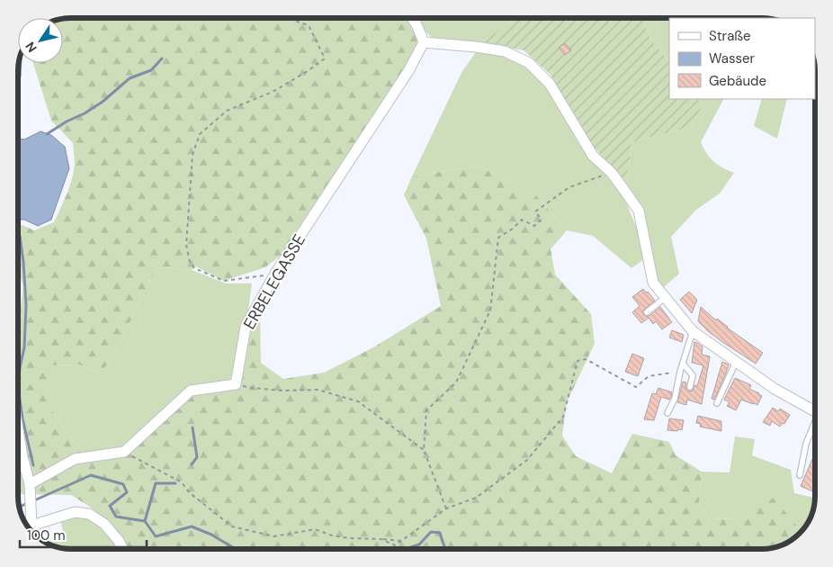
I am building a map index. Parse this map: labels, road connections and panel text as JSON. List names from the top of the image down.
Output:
{
  "streets": {
    "street": ["ERBELEGASSE"]
  },
  "legend": ["Straße", "Wasser", "Gebäude"],
  "scale_bar": "100 m",
  "north": "bottom left"
}
